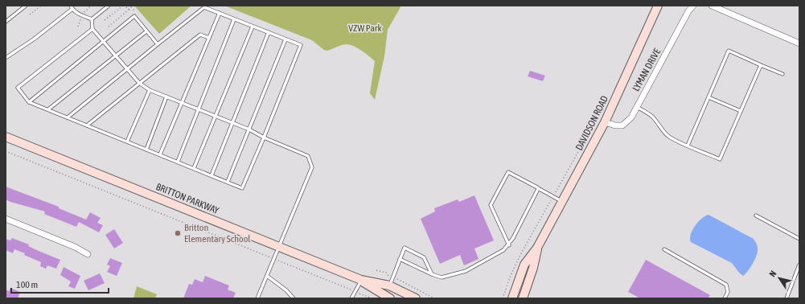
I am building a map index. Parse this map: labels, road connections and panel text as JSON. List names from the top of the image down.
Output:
{
  "streets": {
    "main road": ["DAVIDSON ROAD", "BRITTON PARKWAY"],
    "street": ["LYMAN DRIVE"]
  },
  "crossings": [
    ["LYMAN DRIVE", "DAVIDSON ROAD"]
  ],
  "parks": ["VZW Park"],
  "places": ["Britton Elementary School"],
  "scale_bar": "100 m",
  "north": "top left"
}
